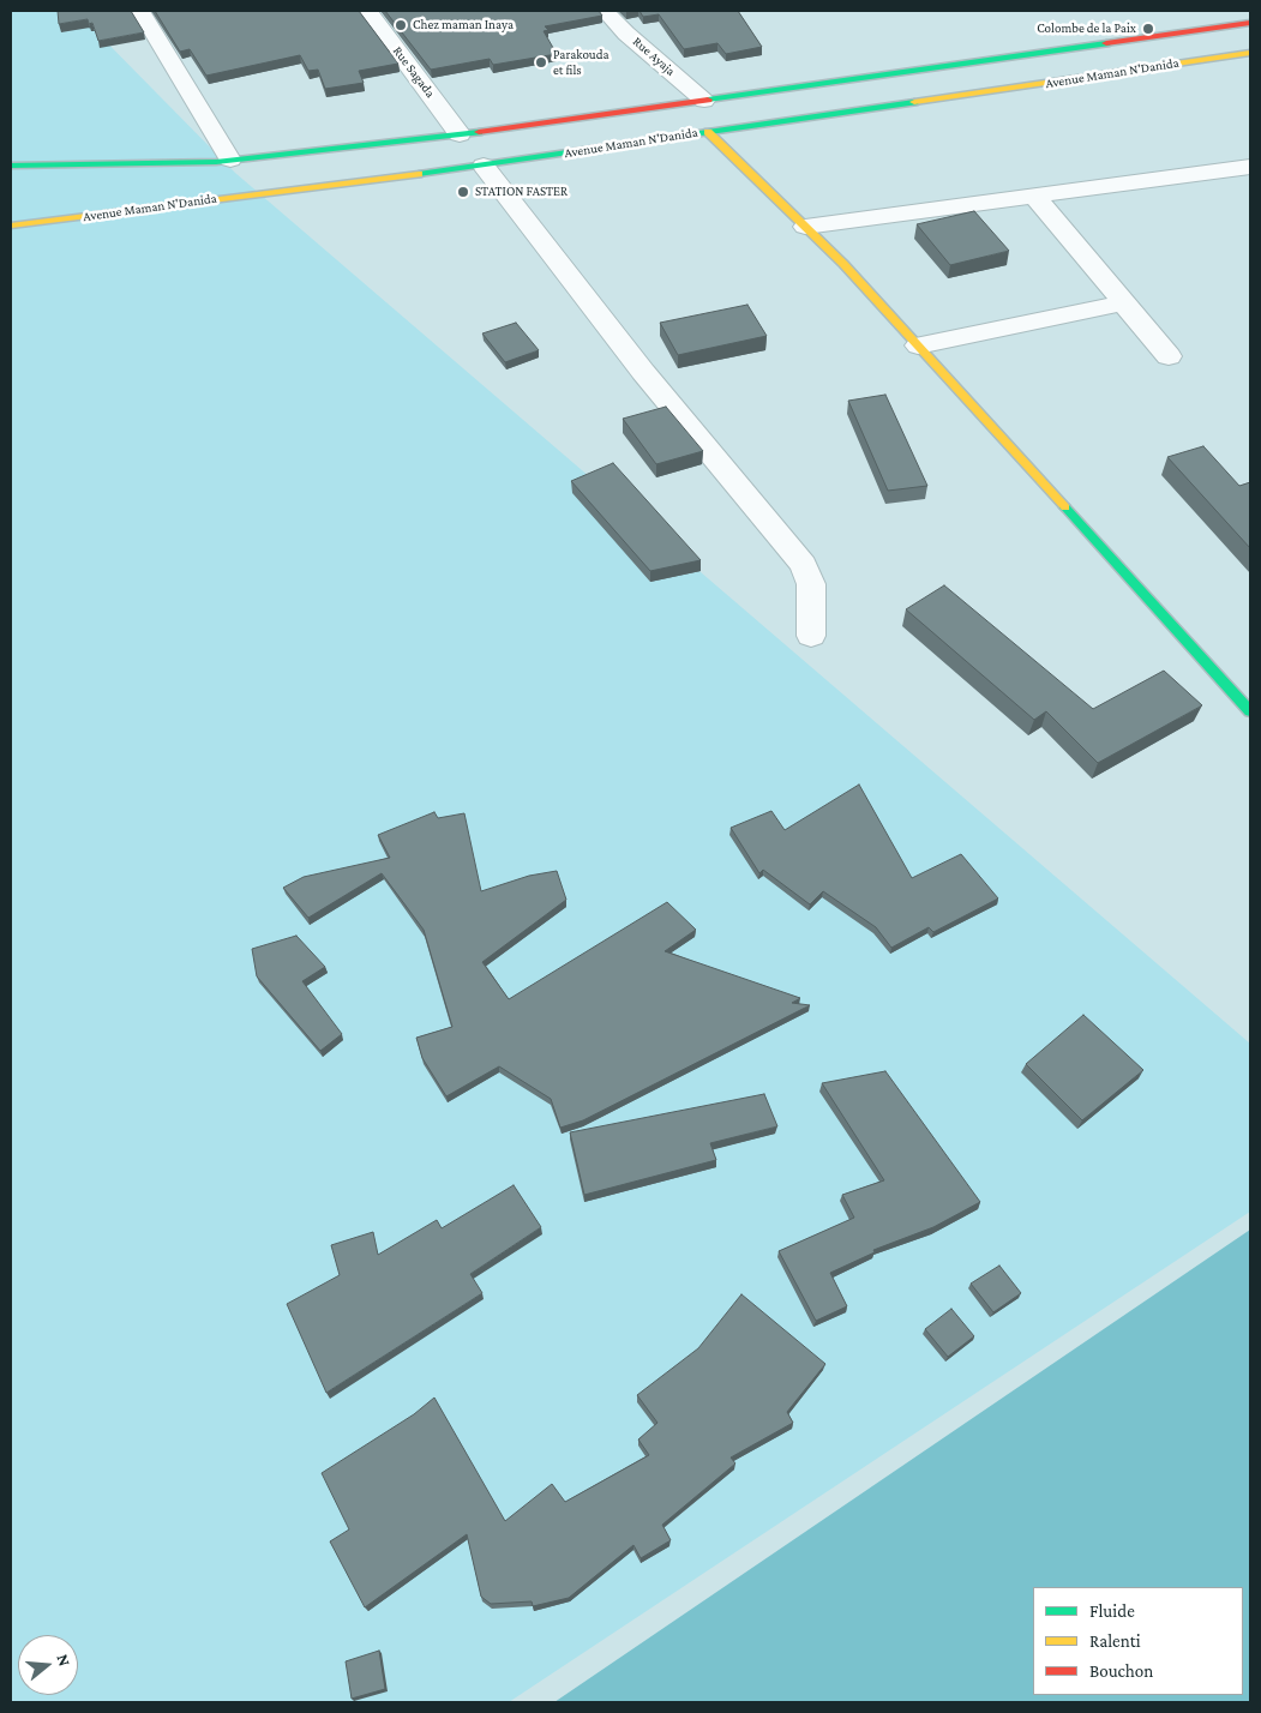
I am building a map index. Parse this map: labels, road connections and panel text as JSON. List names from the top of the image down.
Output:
{
  "streets": {
    "main road": ["Avenue Maman N'Danida"],
    "street": ["Rue Ayaja", "Rue Sagada"]
  },
  "places": [
    "Chez maman Inaya",
    "Colombe de la Paix",
    "Parakouda et fils",
    "STATION FASTER"
  ],
  "legend": ["Fluide", "Ralenti", "Bouchon"],
  "north": "right"
}
